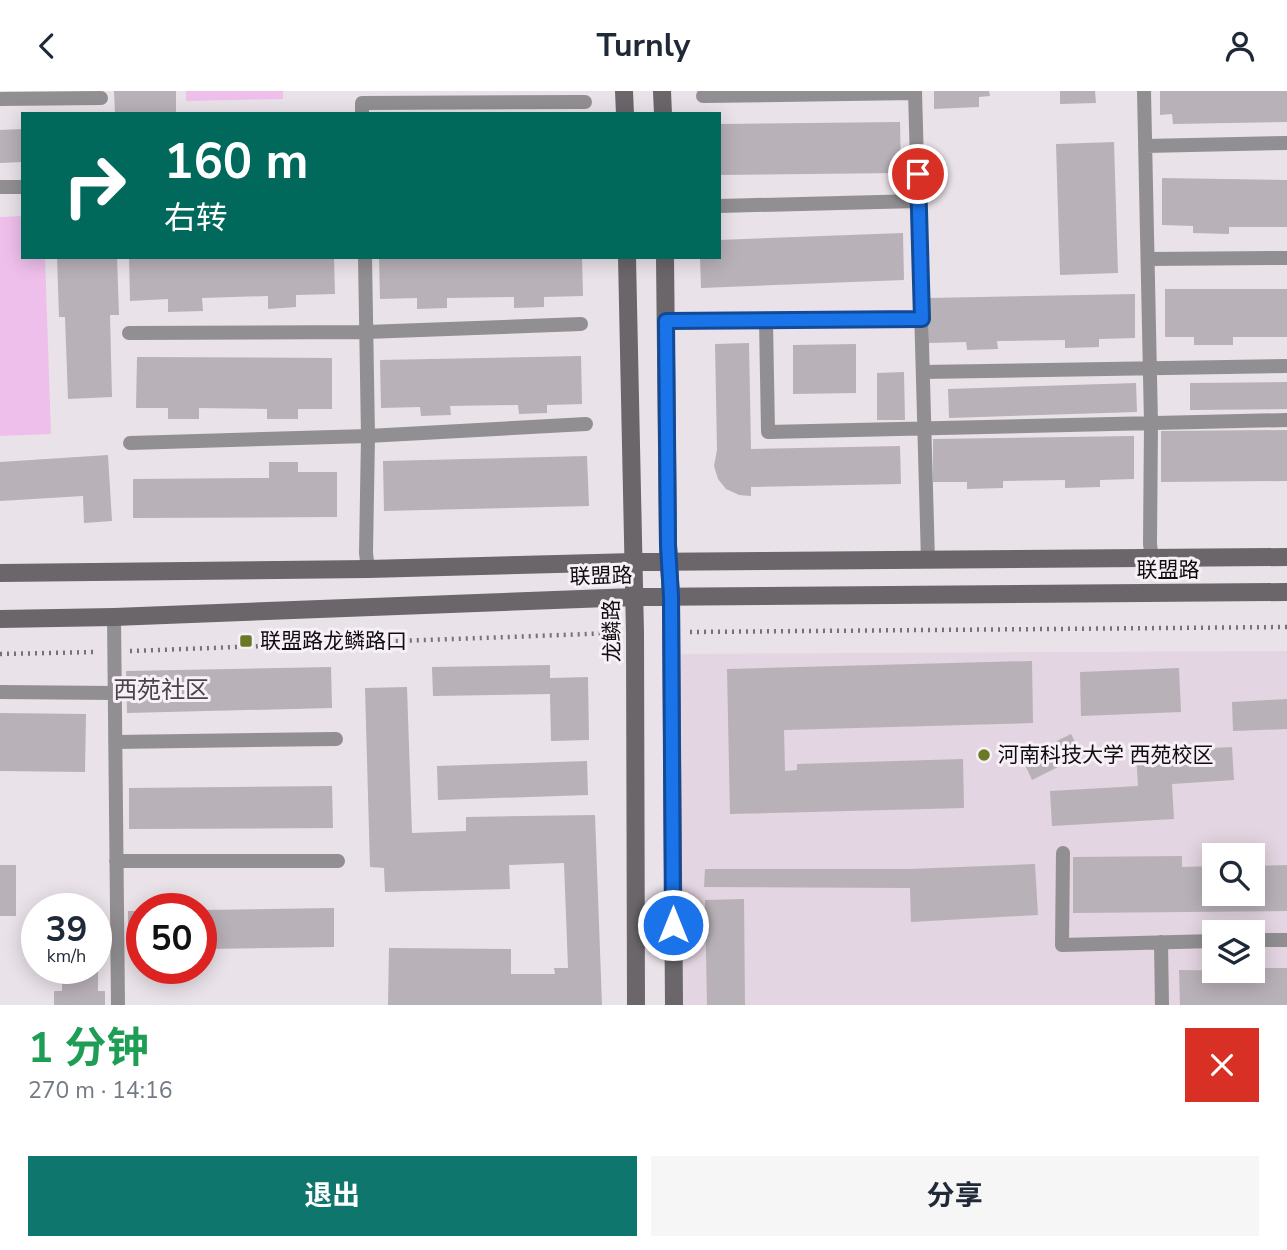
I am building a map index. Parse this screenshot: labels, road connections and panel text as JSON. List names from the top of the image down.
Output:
{
  "streets": {
    "main road": ["联盟路", "龙鳞路"]
  },
  "crossings": [
    ["联盟路", "龙鳞路"]
  ],
  "districts": ["西苑社区"],
  "places": {
    "transit": ["联盟路龙鳞路口"],
    "other": ["河南科技大学 西苑校区"]
  },
  "page": {
    "header": "Turnly",
    "turn": ["160 m", "右转"],
    "speed": "39 km/h",
    "limit": "50",
    "heading": ["1 分钟", "270 m · 14:16"],
    "buttons": ["退出", "分享"]
  }
}
